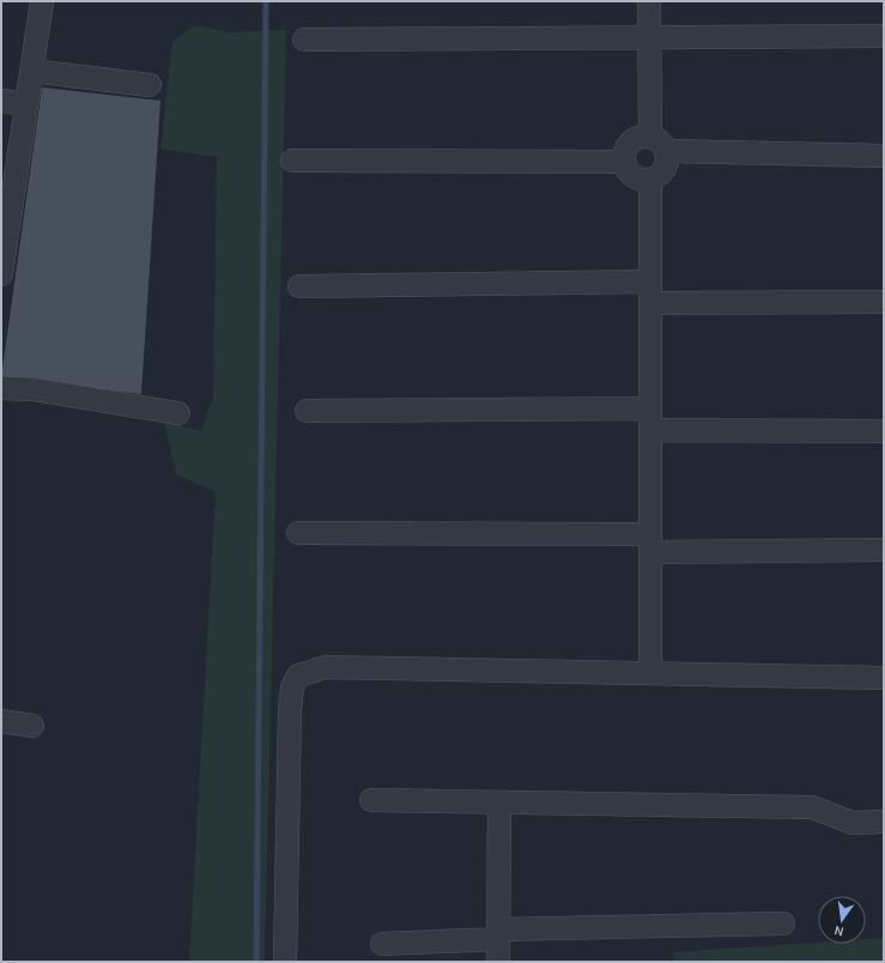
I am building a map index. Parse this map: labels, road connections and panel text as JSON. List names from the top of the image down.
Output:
{
  "north": "bottom"
}
